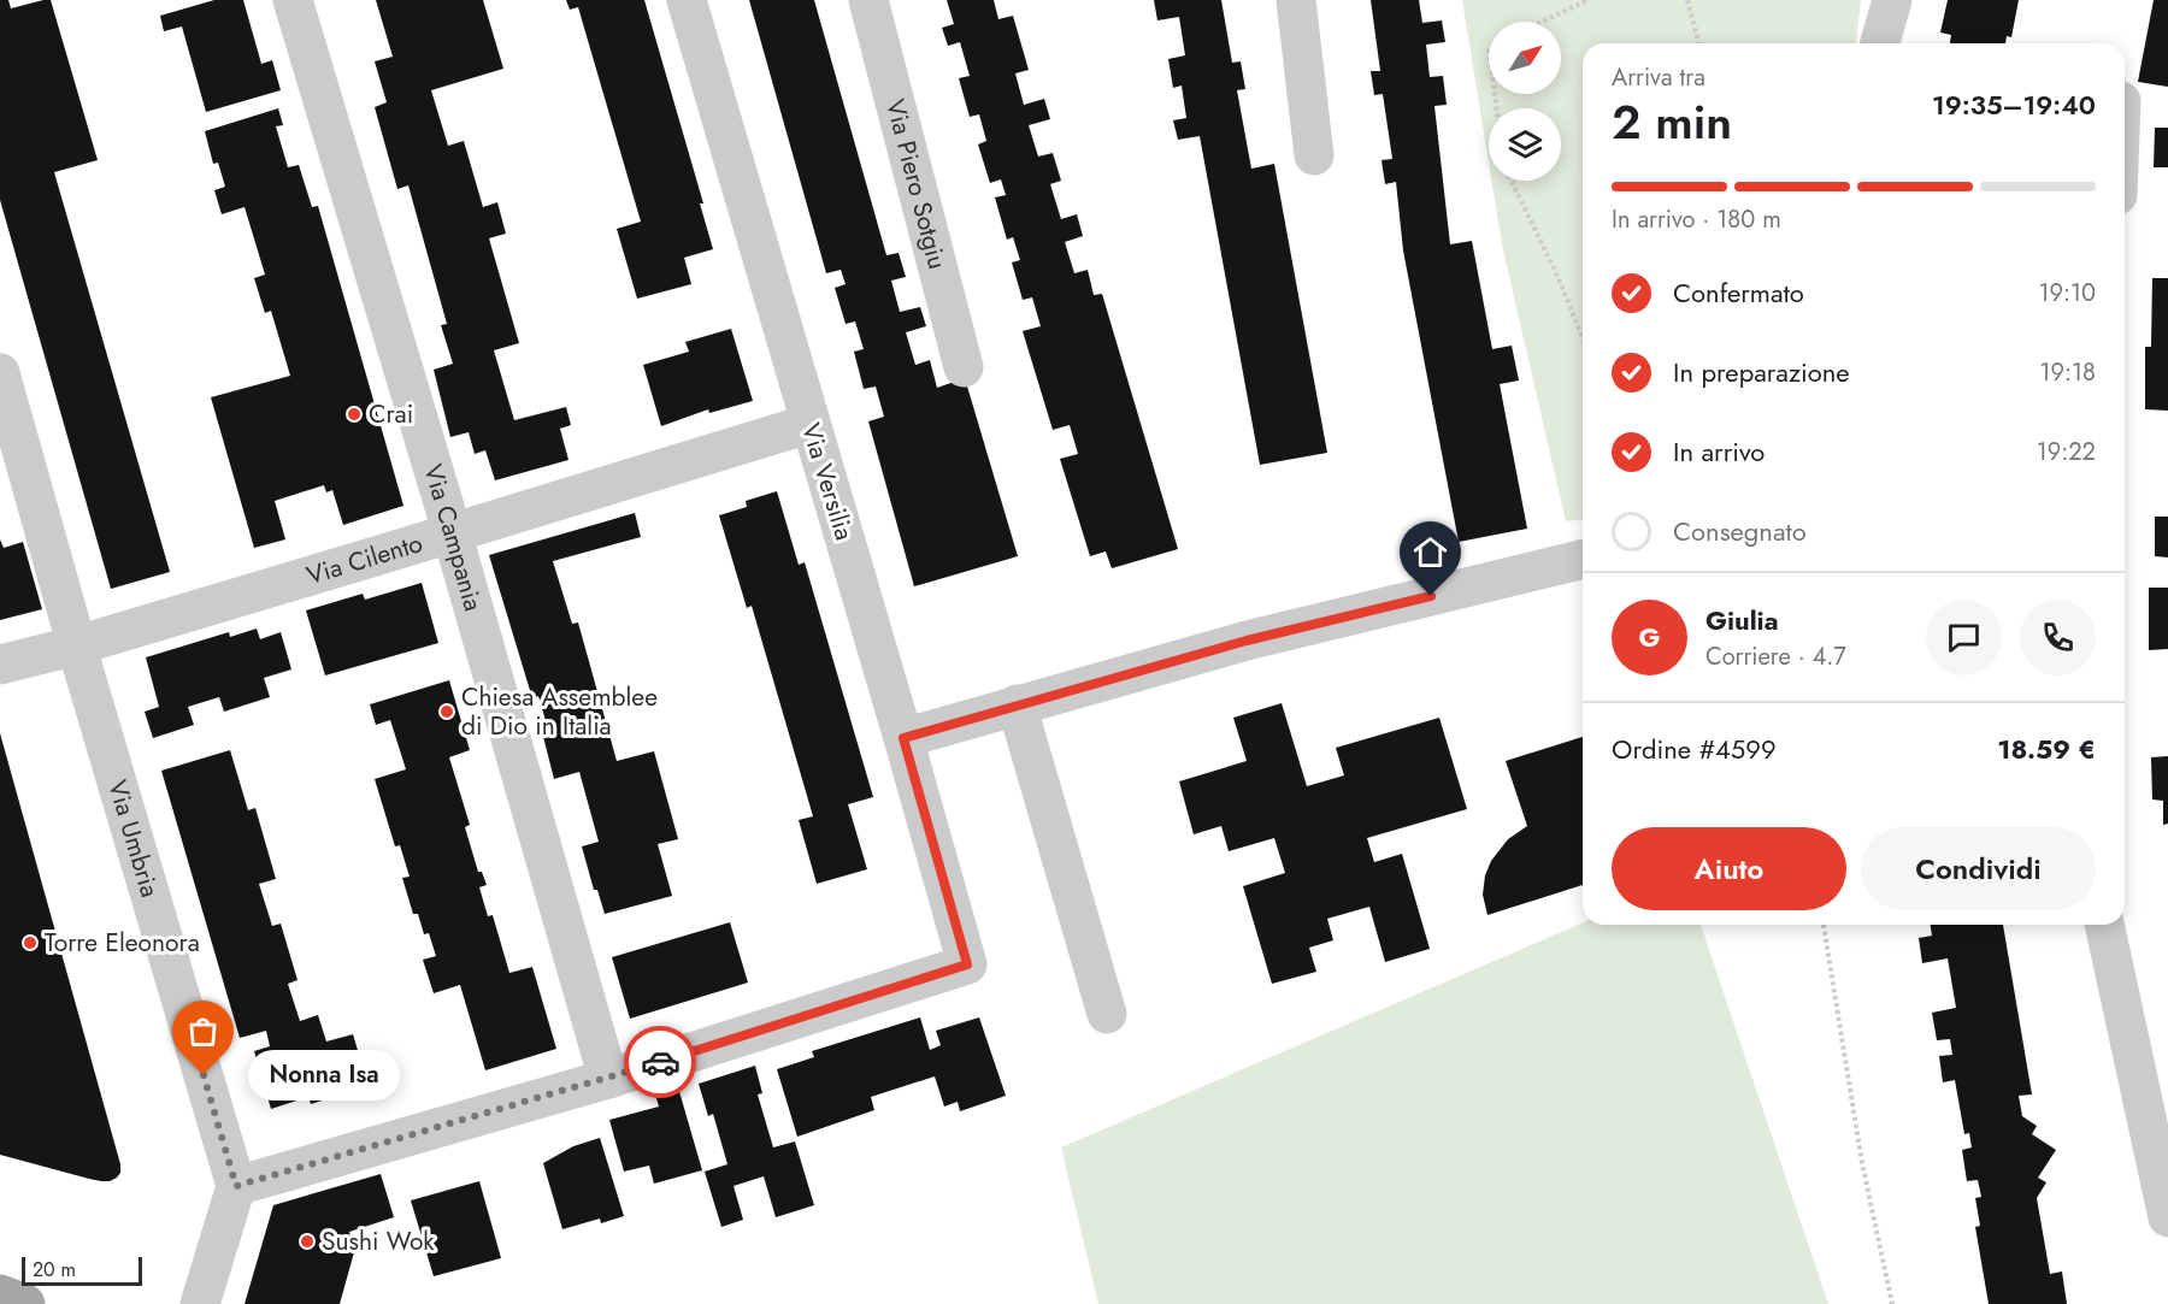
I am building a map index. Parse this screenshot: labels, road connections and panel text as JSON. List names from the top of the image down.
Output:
{
  "streets": {
    "street": [
      "Via Piero Sotgiu",
      "Via Versilia",
      "Via Campania",
      "Via Cilento",
      "Via Umbria"
    ]
  },
  "crossings": [
    ["Via Versilia", "Via Campania"],
    ["Via Versilia", "Via Cilento"],
    ["Via Campania", "Via Cilento"],
    ["Via Cilento", "Via Umbria"]
  ],
  "places": [
    "Crai",
    "Chiesa Assemblee di Dio in Italia",
    "Torre Eleonora",
    "Nonna Isa",
    "Sushi Wok"
  ],
  "scale_bar": "20 m",
  "north": "top right",
  "page": {
    "heading": ["2 min", "Arriva tra", "19:35–19:40"],
    "panel": [
      "Giulia",
      "Corriere · 4.7",
      "Ordine #4599",
      "18.59 €"
    ],
    "bar": "In arrivo · 180 m",
    "list": [
      ["Confermato", "19:10"],
      ["In preparazione", "19:18"],
      ["In arrivo", "19:22"],
      "Consegnato"
    ],
    "round": "G",
    "buttons": ["Aiuto", "Condividi"],
    "bubble": "Nonna Isa",
    "scale": "20 m"
  }
}
